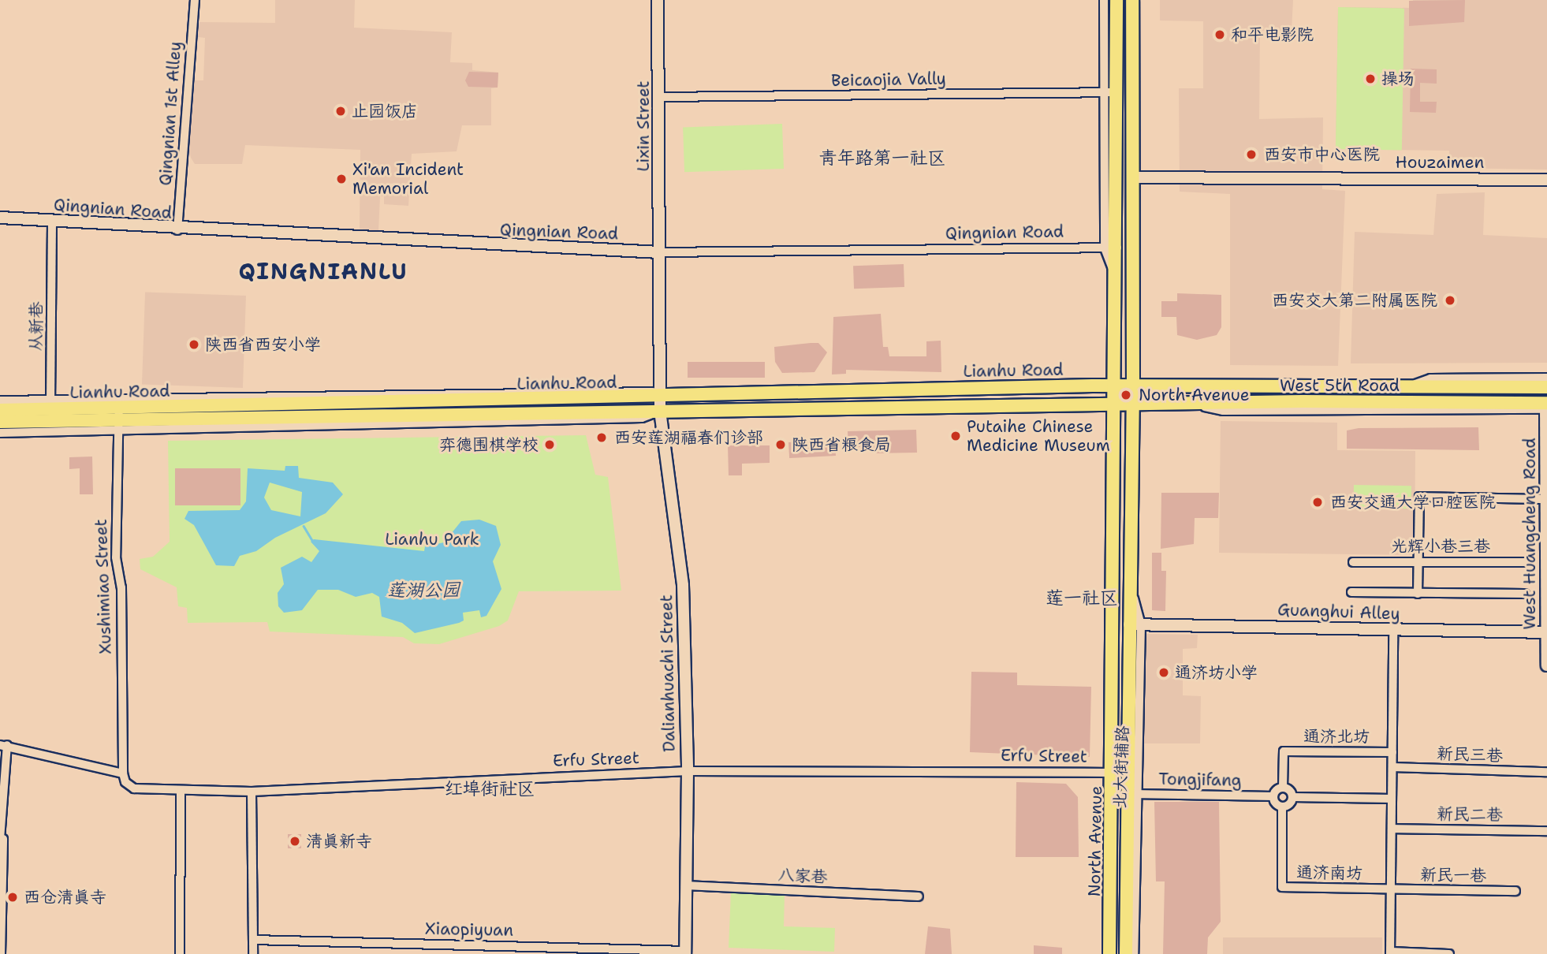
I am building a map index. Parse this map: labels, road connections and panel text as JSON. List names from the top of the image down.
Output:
{
  "streets": {
    "main road": ["Lianhu Road", "West 5th Road", "North Avenue"],
    "street": [
      "Beicaojia Vally",
      "Qingnian 1st Alley",
      "Lixin Street",
      "Houzaimen",
      "Qingnian Road",
      "从新巷",
      "West Huangcheng Road",
      "光辉小巷三巷",
      "Xushimiao Street",
      "Guanghui Alley",
      "Dalianhuachi Street",
      "通济北坊",
      "新民三巷",
      "Erfu Street",
      "北大街辅路",
      "Tongjifang",
      "新民二巷",
      "通济南坊",
      "新民一巷",
      "八家巷",
      "Xiaopiyuan"
    ]
  },
  "crossings": [
    ["Beicaojia Vally", "Lixin Street"],
    ["Beicaojia Vally", "North Avenue"],
    ["Qingnian 1st Alley", "Qingnian Road"],
    ["Lixin Street", "Qingnian Road"],
    ["Lixin Street", "Lianhu Road"],
    ["Lixin Street", "Dalianhuachi Street"],
    ["Houzaimen", "North Avenue"],
    ["Qingnian Road", "从新巷"],
    ["Qingnian Road", "North Avenue"],
    ["从新巷", "Lianhu Road"],
    ["Lianhu Road", "West 5th Road"],
    ["Lianhu Road", "Xushimiao Street"],
    ["Lianhu Road", "Dalianhuachi Street"],
    ["Lianhu Road", "North Avenue"],
    ["West 5th Road", "West Huangcheng Road"],
    ["West 5th Road", "North Avenue"],
    ["West Huangcheng Road", "Guanghui Alley"],
    ["Xushimiao Street", "Erfu Street"],
    ["Guanghui Alley", "North Avenue"],
    ["Dalianhuachi Street", "Erfu Street"],
    ["Dalianhuachi Street", "八家巷"],
    ["Dalianhuachi Street", "Xiaopiyuan"],
    ["Erfu Street", "北大街辅路"],
    ["Erfu Street", "North Avenue"],
    ["北大街辅路", "Tongjifang"],
    ["北大街辅路", "North Avenue"],
    ["Tongjifang", "North Avenue"],
    ["通济南坊", "新民一巷"]
  ],
  "districts": [
    "青年路第一社区",
    "QINGNIANLU",
    "莲一社区",
    "红埠街社区"
  ],
  "water": ["莲湖公园"],
  "parks": ["Lianhu Park"],
  "places": [
    "和平电影院",
    "操场",
    "止园饭店",
    "西安市中心医院",
    "Xi'an Incident Memorial",
    "西安交大第二附属医院",
    "陕西省西安小学",
    "North Avenue",
    "Putaihe Chinese Medicine Museum",
    "西安莲湖福春们诊部",
    "弈德围棋学校",
    "陕西省粮食局",
    "西安交通大学口腔医院",
    "通济坊小学",
    "清真新寺",
    "西仓清真寺"
  ]
}
